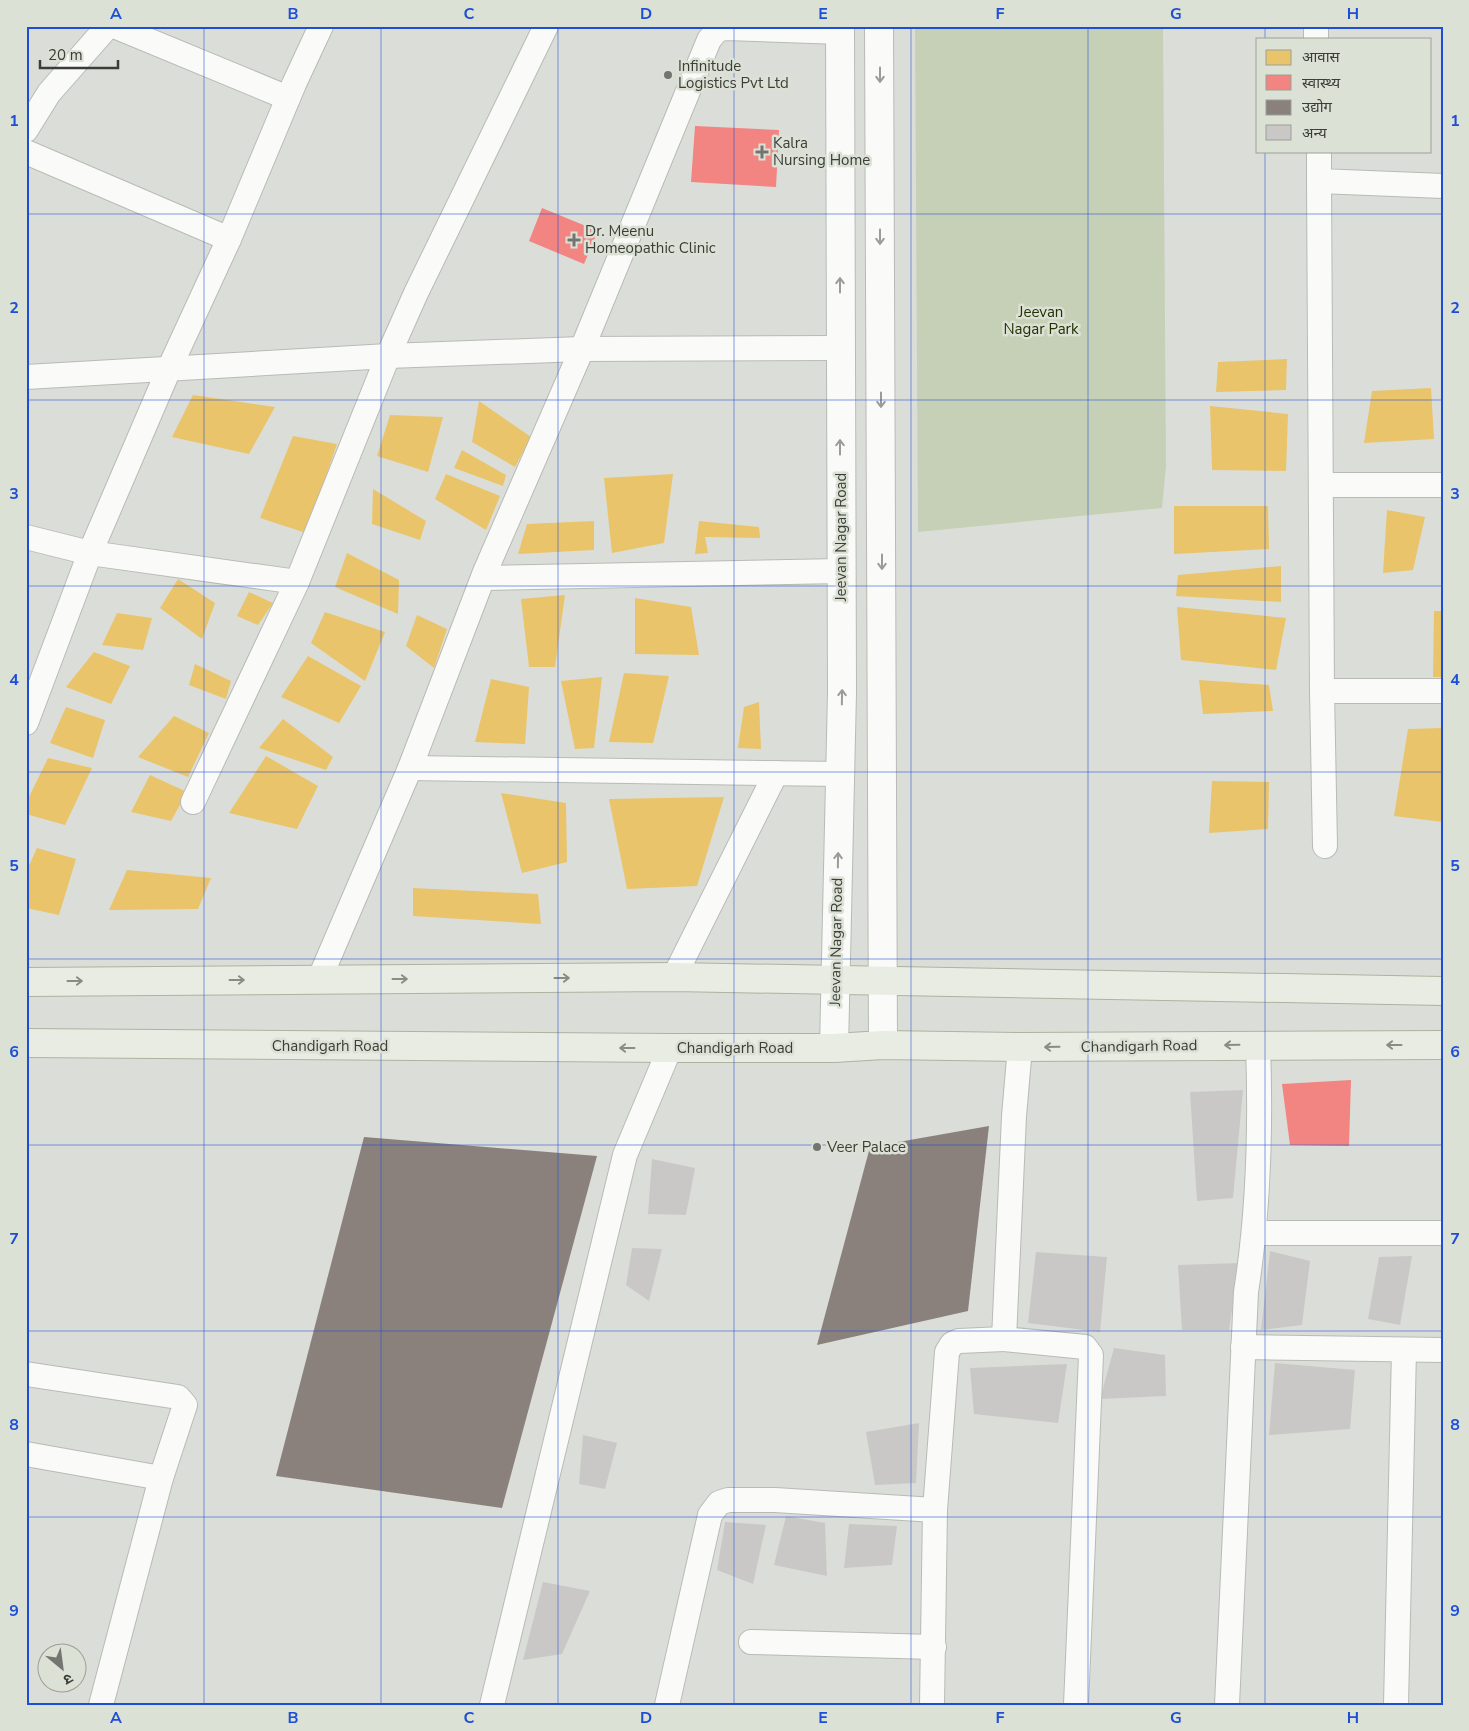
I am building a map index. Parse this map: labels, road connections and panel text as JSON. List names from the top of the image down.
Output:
{
  "streets": {
    "main road": ["Chandigarh Road"],
    "street": ["Jeevan Nagar Road"]
  },
  "crossings": [
    ["Jeevan Nagar Road", "Chandigarh Road"]
  ],
  "parks": ["Jeevan Nagar Park"],
  "places": {
    "other": ["Infinitude Logistics Pvt Ltd", "Veer Palace"],
    "health": ["Kalra Nursing Home", "Dr. Meenu Homeopathic Clinic"]
  },
  "legend": [
    "आवास",
    "स्वास्थ्य",
    "उद्योग",
    "अन्य"
  ],
  "scale_bar": "20 m",
  "north": "bottom right",
  "grid": {
    "columns": [
      "A",
      "B",
      "C",
      "D",
      "E",
      "F",
      "G",
      "H"
    ],
    "rows": [
      "1",
      "2",
      "3",
      "4",
      "5",
      "6",
      "7",
      "8",
      "9"
    ]
  }
}
